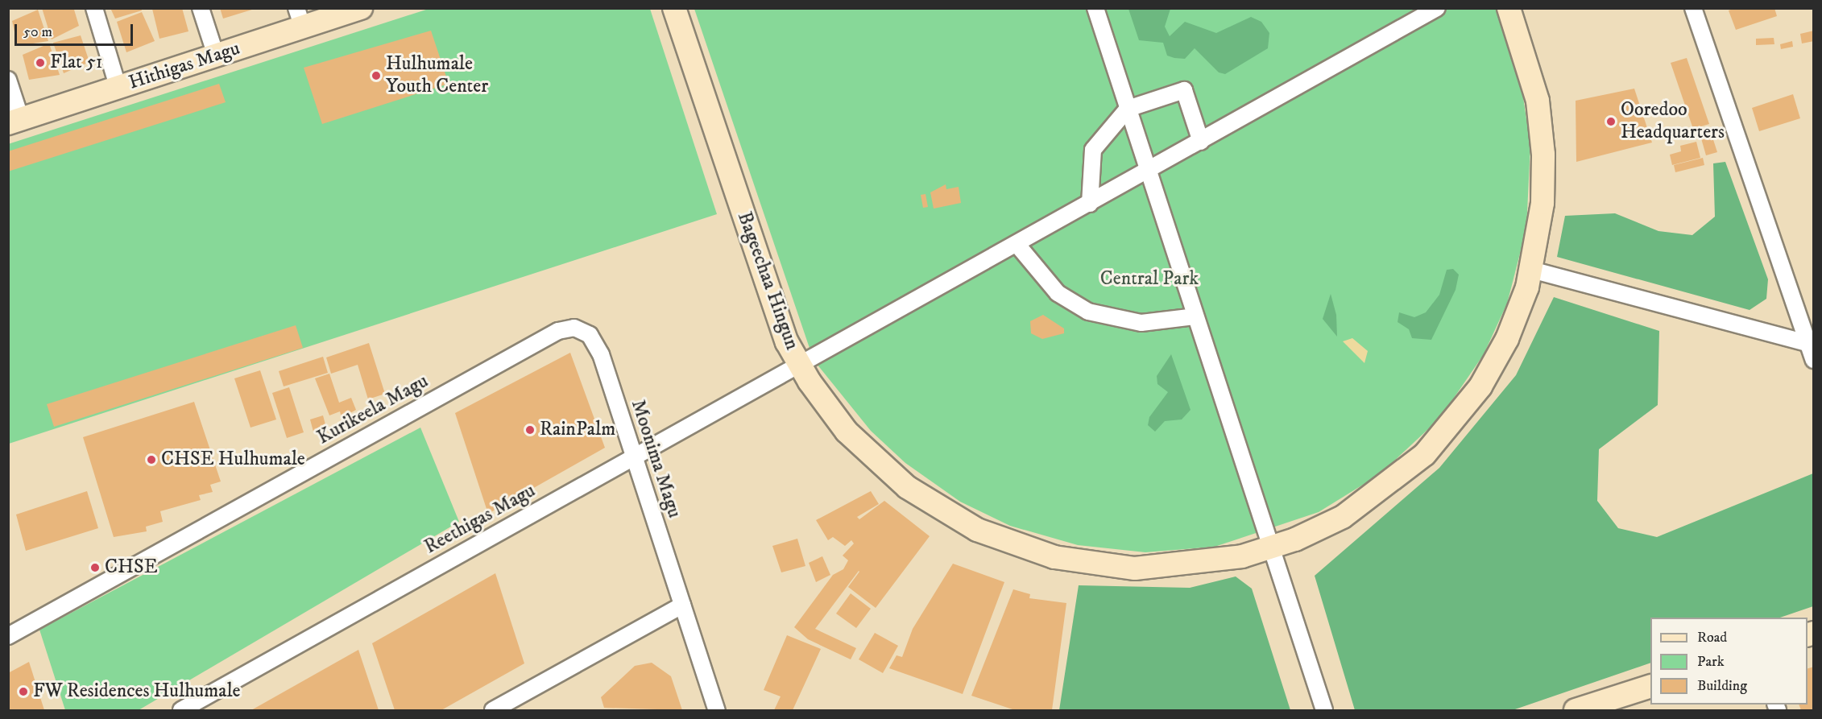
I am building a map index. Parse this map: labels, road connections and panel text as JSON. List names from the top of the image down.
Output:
{
  "streets": {
    "street": [
      "Hithigas Magu",
      "Bageechaa Hingun",
      "Kurikeela Magu",
      "Moonima Magu",
      "Reethigas Magu"
    ]
  },
  "crossings": [
    ["Bageechaa Hingun", "Reethigas Magu"],
    ["Kurikeela Magu", "Moonima Magu"],
    ["Moonima Magu", "Reethigas Magu"]
  ],
  "parks": ["Central Park"],
  "places": [
    "Flat 51",
    "Hulhumale Youth Center",
    "Ooredoo Headquarters",
    "RainPalm",
    "CHSE Hulhumale",
    "CHSE",
    "FW Residences Hulhumale"
  ],
  "legend": ["Road", "Park", "Building"],
  "scale_bar": "50 m"
}
